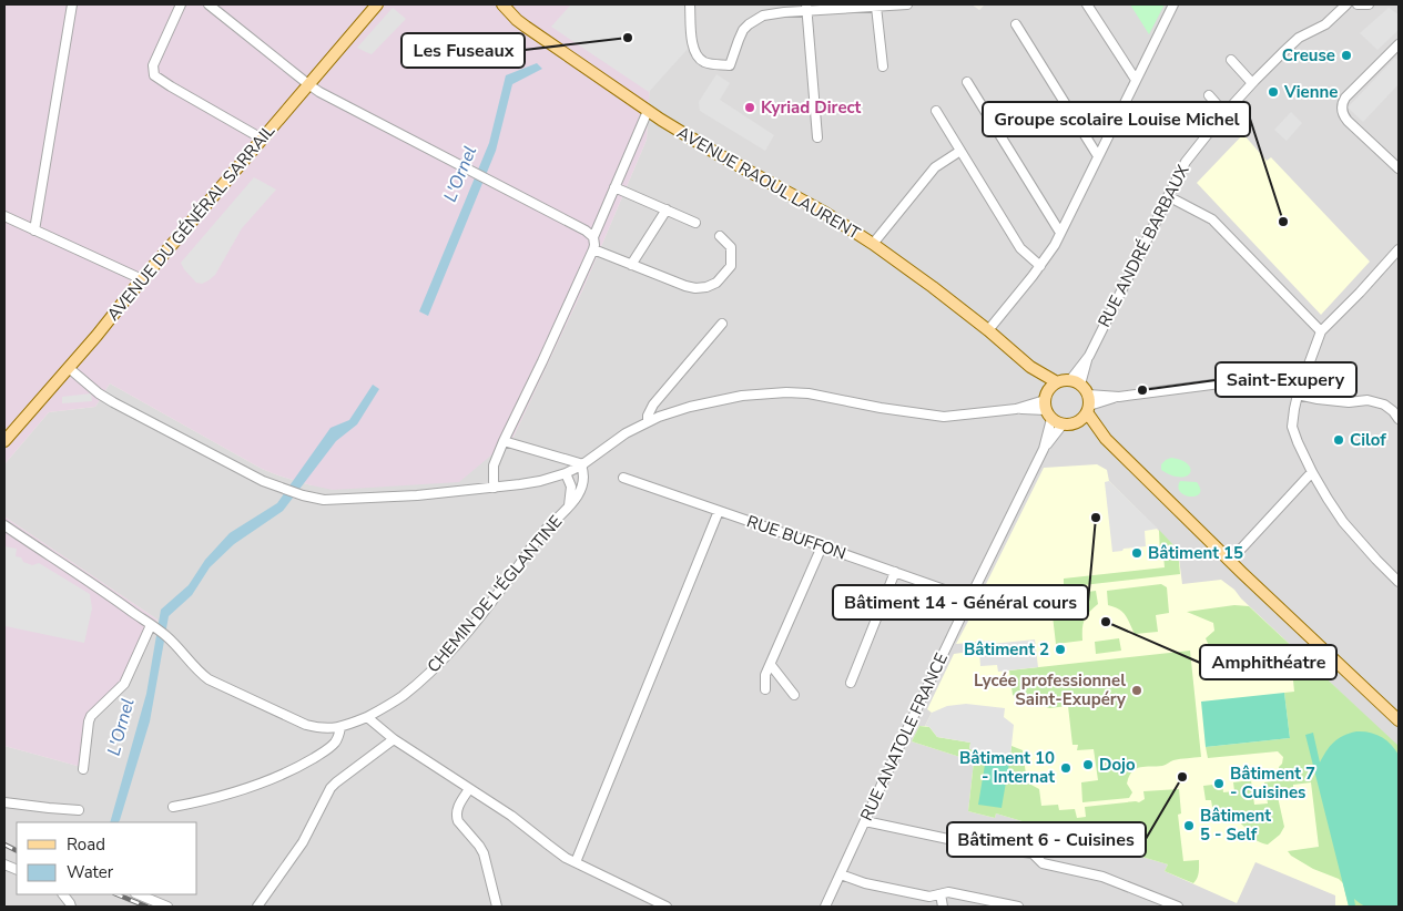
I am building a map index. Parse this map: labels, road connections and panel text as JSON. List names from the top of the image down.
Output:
{
  "streets": {
    "main road": ["AVENUE RAOUL LAURENT", "AVENUE DU GÉNÉRAL SARRAIL"],
    "street": [
      "RUE ANDRÉ BARBAUX",
      "RUE BUFFON",
      "CHEMIN DE L'ÉGLANTINE",
      "RUE ANATOLE FRANCE"
    ]
  },
  "crossings": [
    ["AVENUE RAOUL LAURENT", "RUE ANDRÉ BARBAUX"],
    ["AVENUE RAOUL LAURENT", "RUE ANATOLE FRANCE"],
    ["RUE ANDRÉ BARBAUX", "RUE ANATOLE FRANCE"],
    ["RUE BUFFON", "RUE ANATOLE FRANCE"]
  ],
  "water": ["L'Ornel"],
  "places": [
    "Les Fuseaux",
    "Creuse",
    "Vienne",
    "Kyriad Direct",
    "Groupe scolaire Louise Michel",
    "Saint-Exupery",
    "Cilof",
    "Bâtiment 14 - Général cours",
    "Bâtiment 15",
    "Amphithéatre",
    "Bâtiment 2",
    "Lycée professionnel Saint-Exupéry",
    "Dojo",
    "Bâtiment 10 - Internat",
    "Bâtiment 6 - Cuisines",
    "Bâtiment 7 - Cuisines",
    "Bâtiment 5 - Self"
  ],
  "legend": ["Road", "Water"]
}
